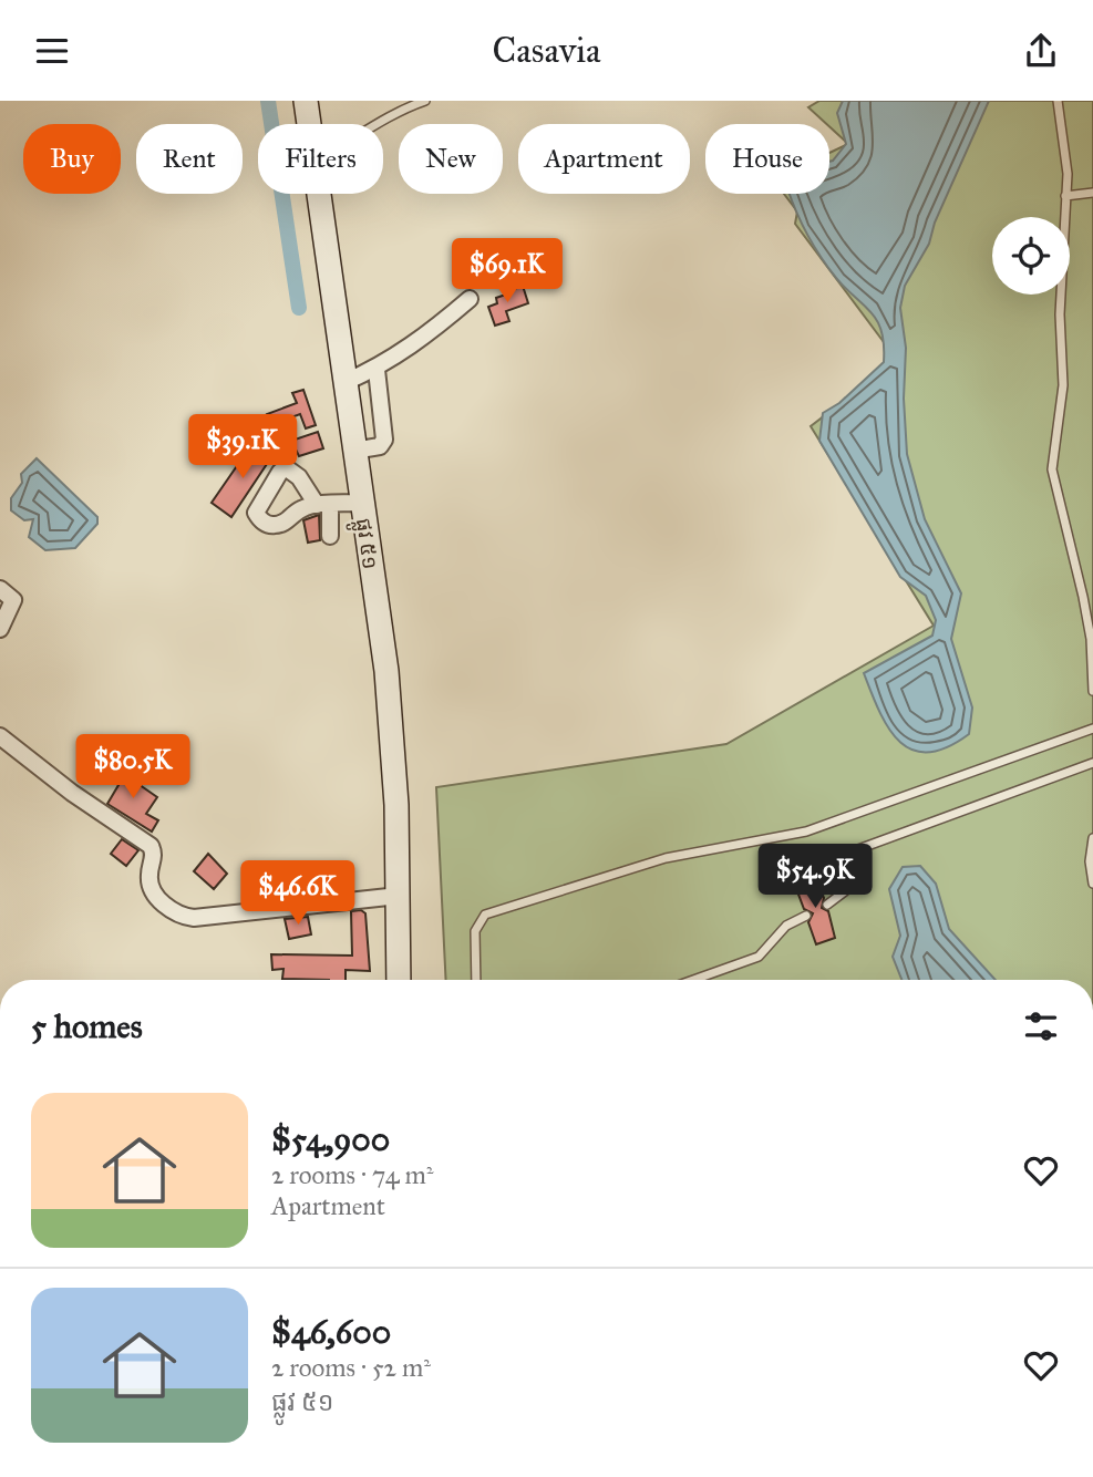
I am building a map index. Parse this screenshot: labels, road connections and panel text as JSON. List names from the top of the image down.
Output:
{
  "streets": {
    "main road": ["ផ្លូវ ៥១"]
  },
  "page": {
    "header": "Casavia",
    "chip": [
      "Buy",
      "Rent",
      "Filters",
      "New",
      "Apartment",
      "House"
    ],
    "price": [
      "$69.1K",
      "$39.1K",
      "$80.5K",
      "$54.9K",
      "$46.6K"
    ],
    "heading": "5 homes",
    "list": [
      {
        "name": "$54,900",
        "note": "2 rooms · 74 m² · Apartment"
      },
      {
        "name": "$46,600",
        "note": "2 rooms · 52 m² · ផ្លូវ ៥១"
      }
    ]
  }
}
